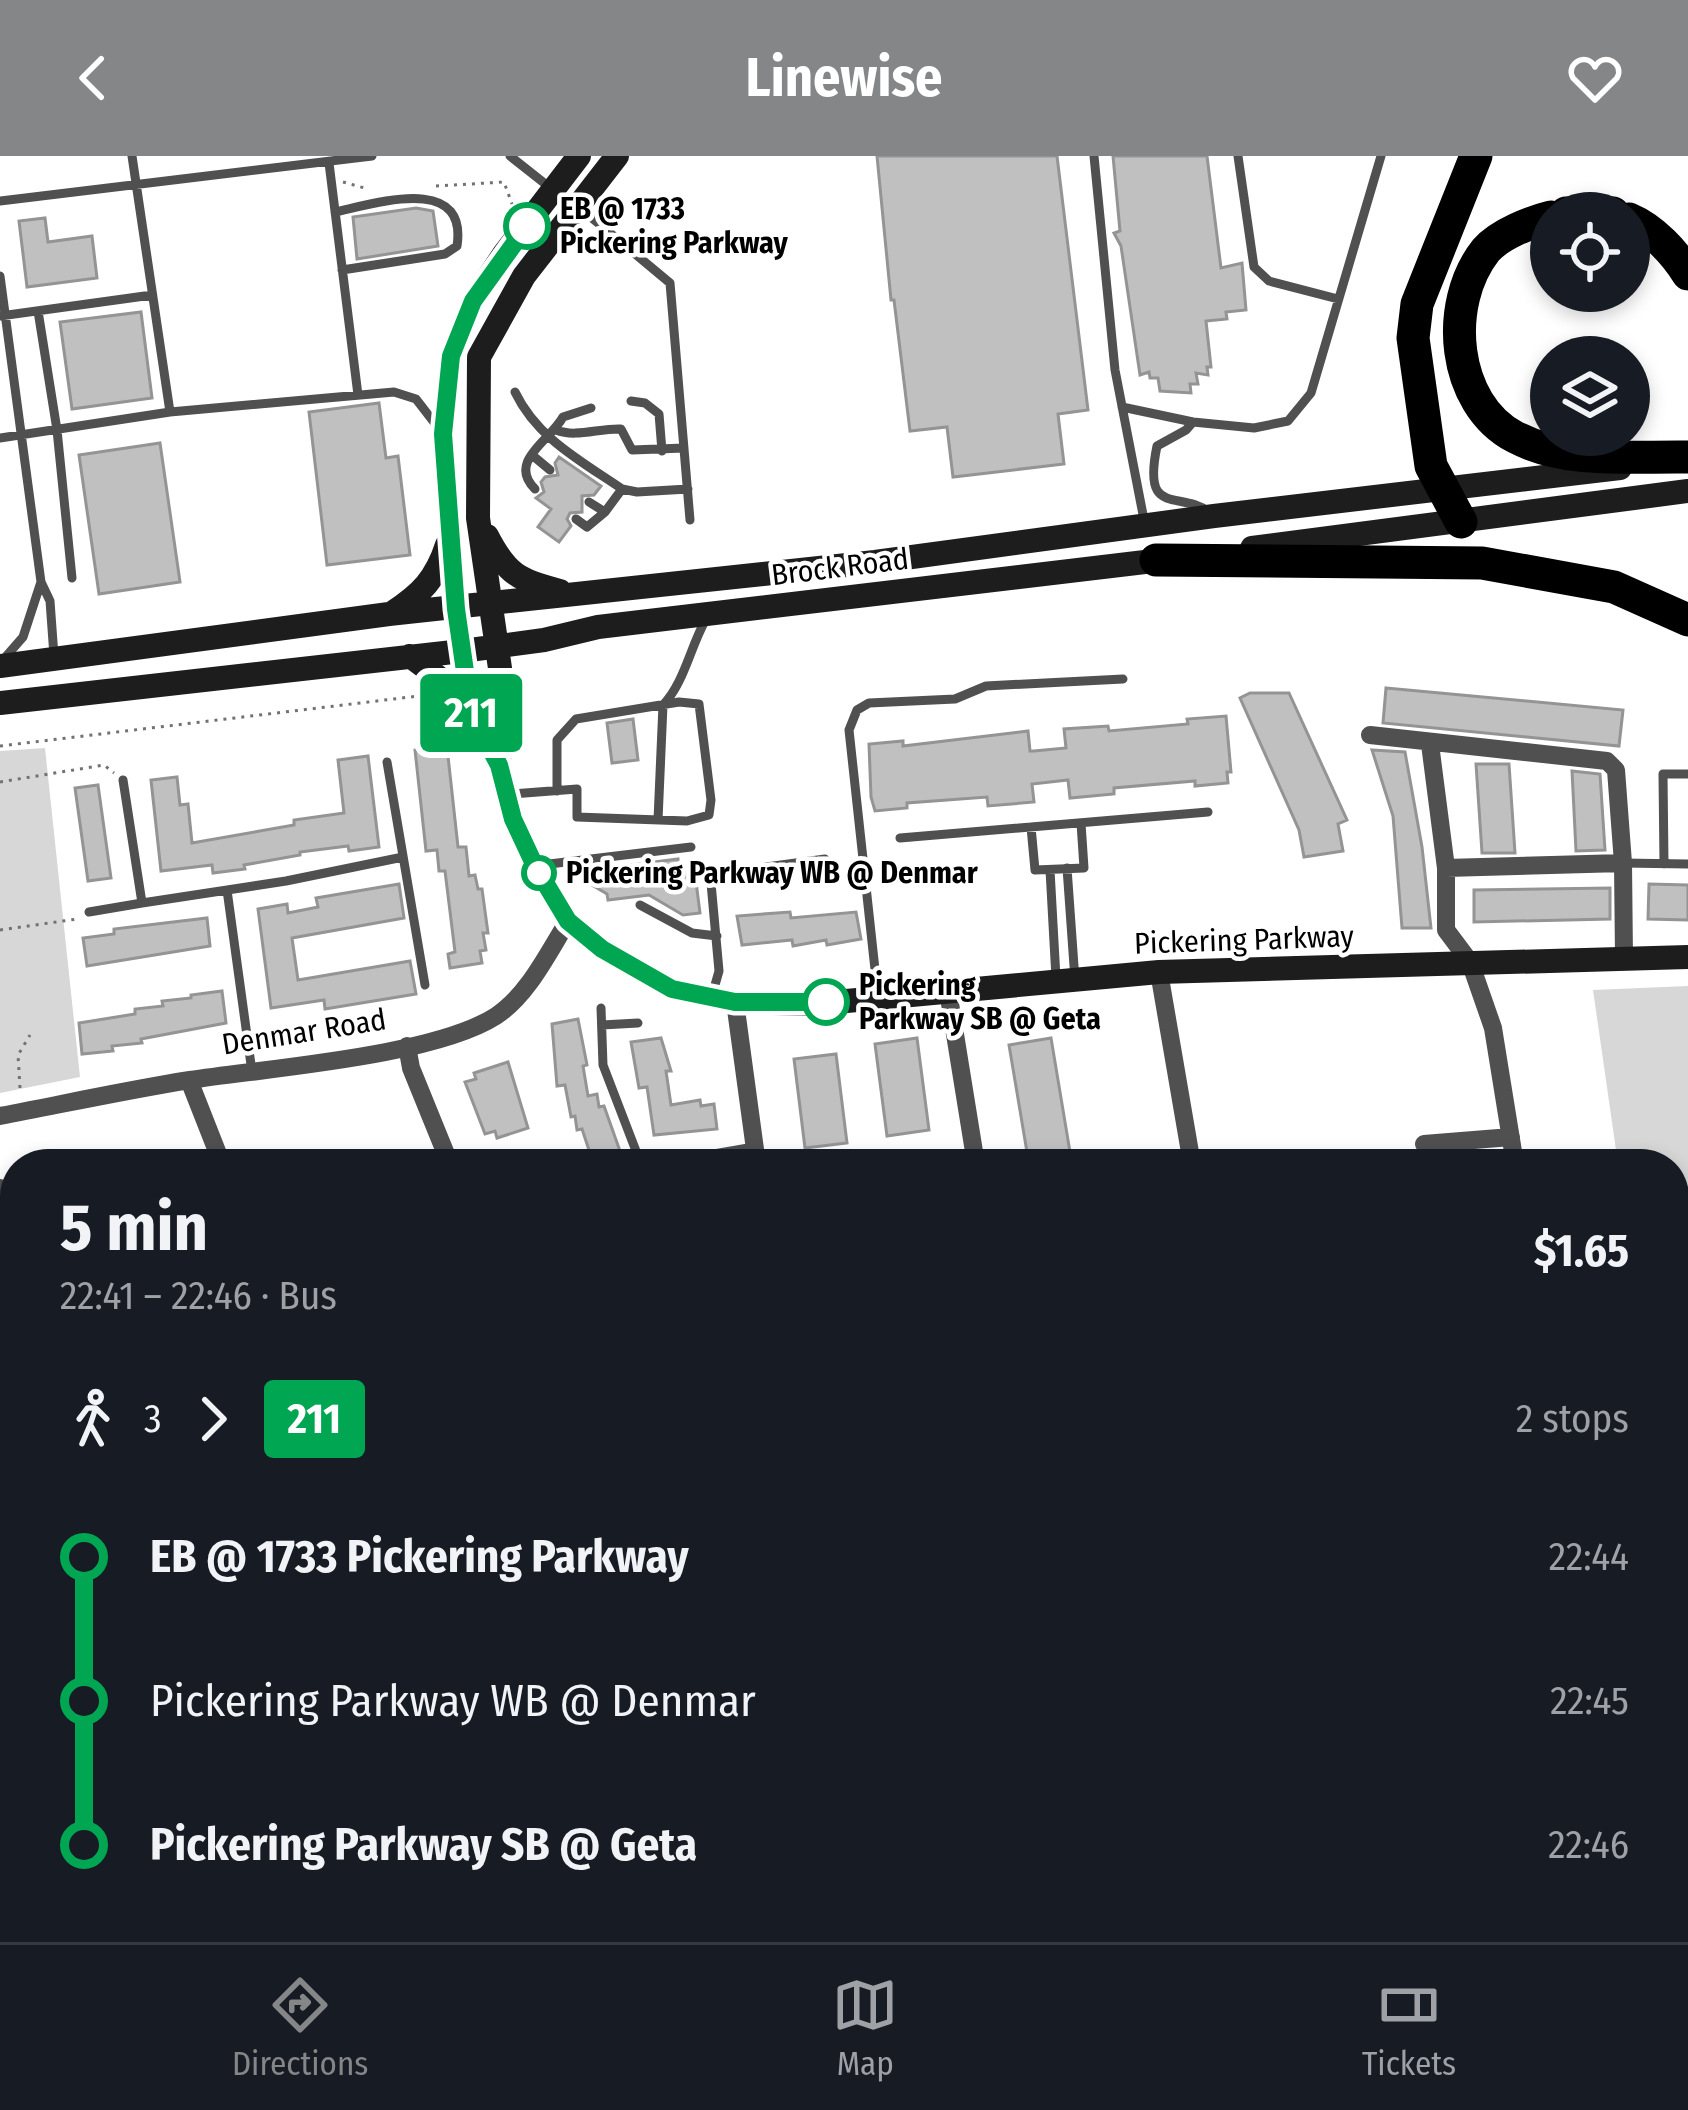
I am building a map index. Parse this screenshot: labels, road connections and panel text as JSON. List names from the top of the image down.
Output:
{
  "streets": {
    "main road": ["Brock Road", "Pickering Parkway"],
    "street": ["Denmar Road"]
  },
  "crossings": [
    ["Brock Road", "Pickering Parkway"],
    ["Pickering Parkway", "Denmar Road"]
  ],
  "places": ["EB @ 1733 Pickering Parkway", "Pickering Parkway WB @ Denmar", "Pickering Parkway SB @ Geta"],
  "lines": ["bus line 211"],
  "page": {
    "header": "Linewise",
    "on_map": "211",
    "heading": ["5 min", "22:41 – 22:46 · Bus", "$1.65"],
    "legs": ["3", "211", "2 stops"],
    "list": [
      {
        "name": "EB @ 1733 Pickering Parkway",
        "value": "22:44"
      },
      {
        "name": "Pickering Parkway WB @ Denmar",
        "value": "22:45"
      },
      {
        "name": "Pickering Parkway SB @ Geta",
        "value": "22:46"
      }
    ],
    "tabs": ["Directions", "Map", "Tickets"]
  }
}
